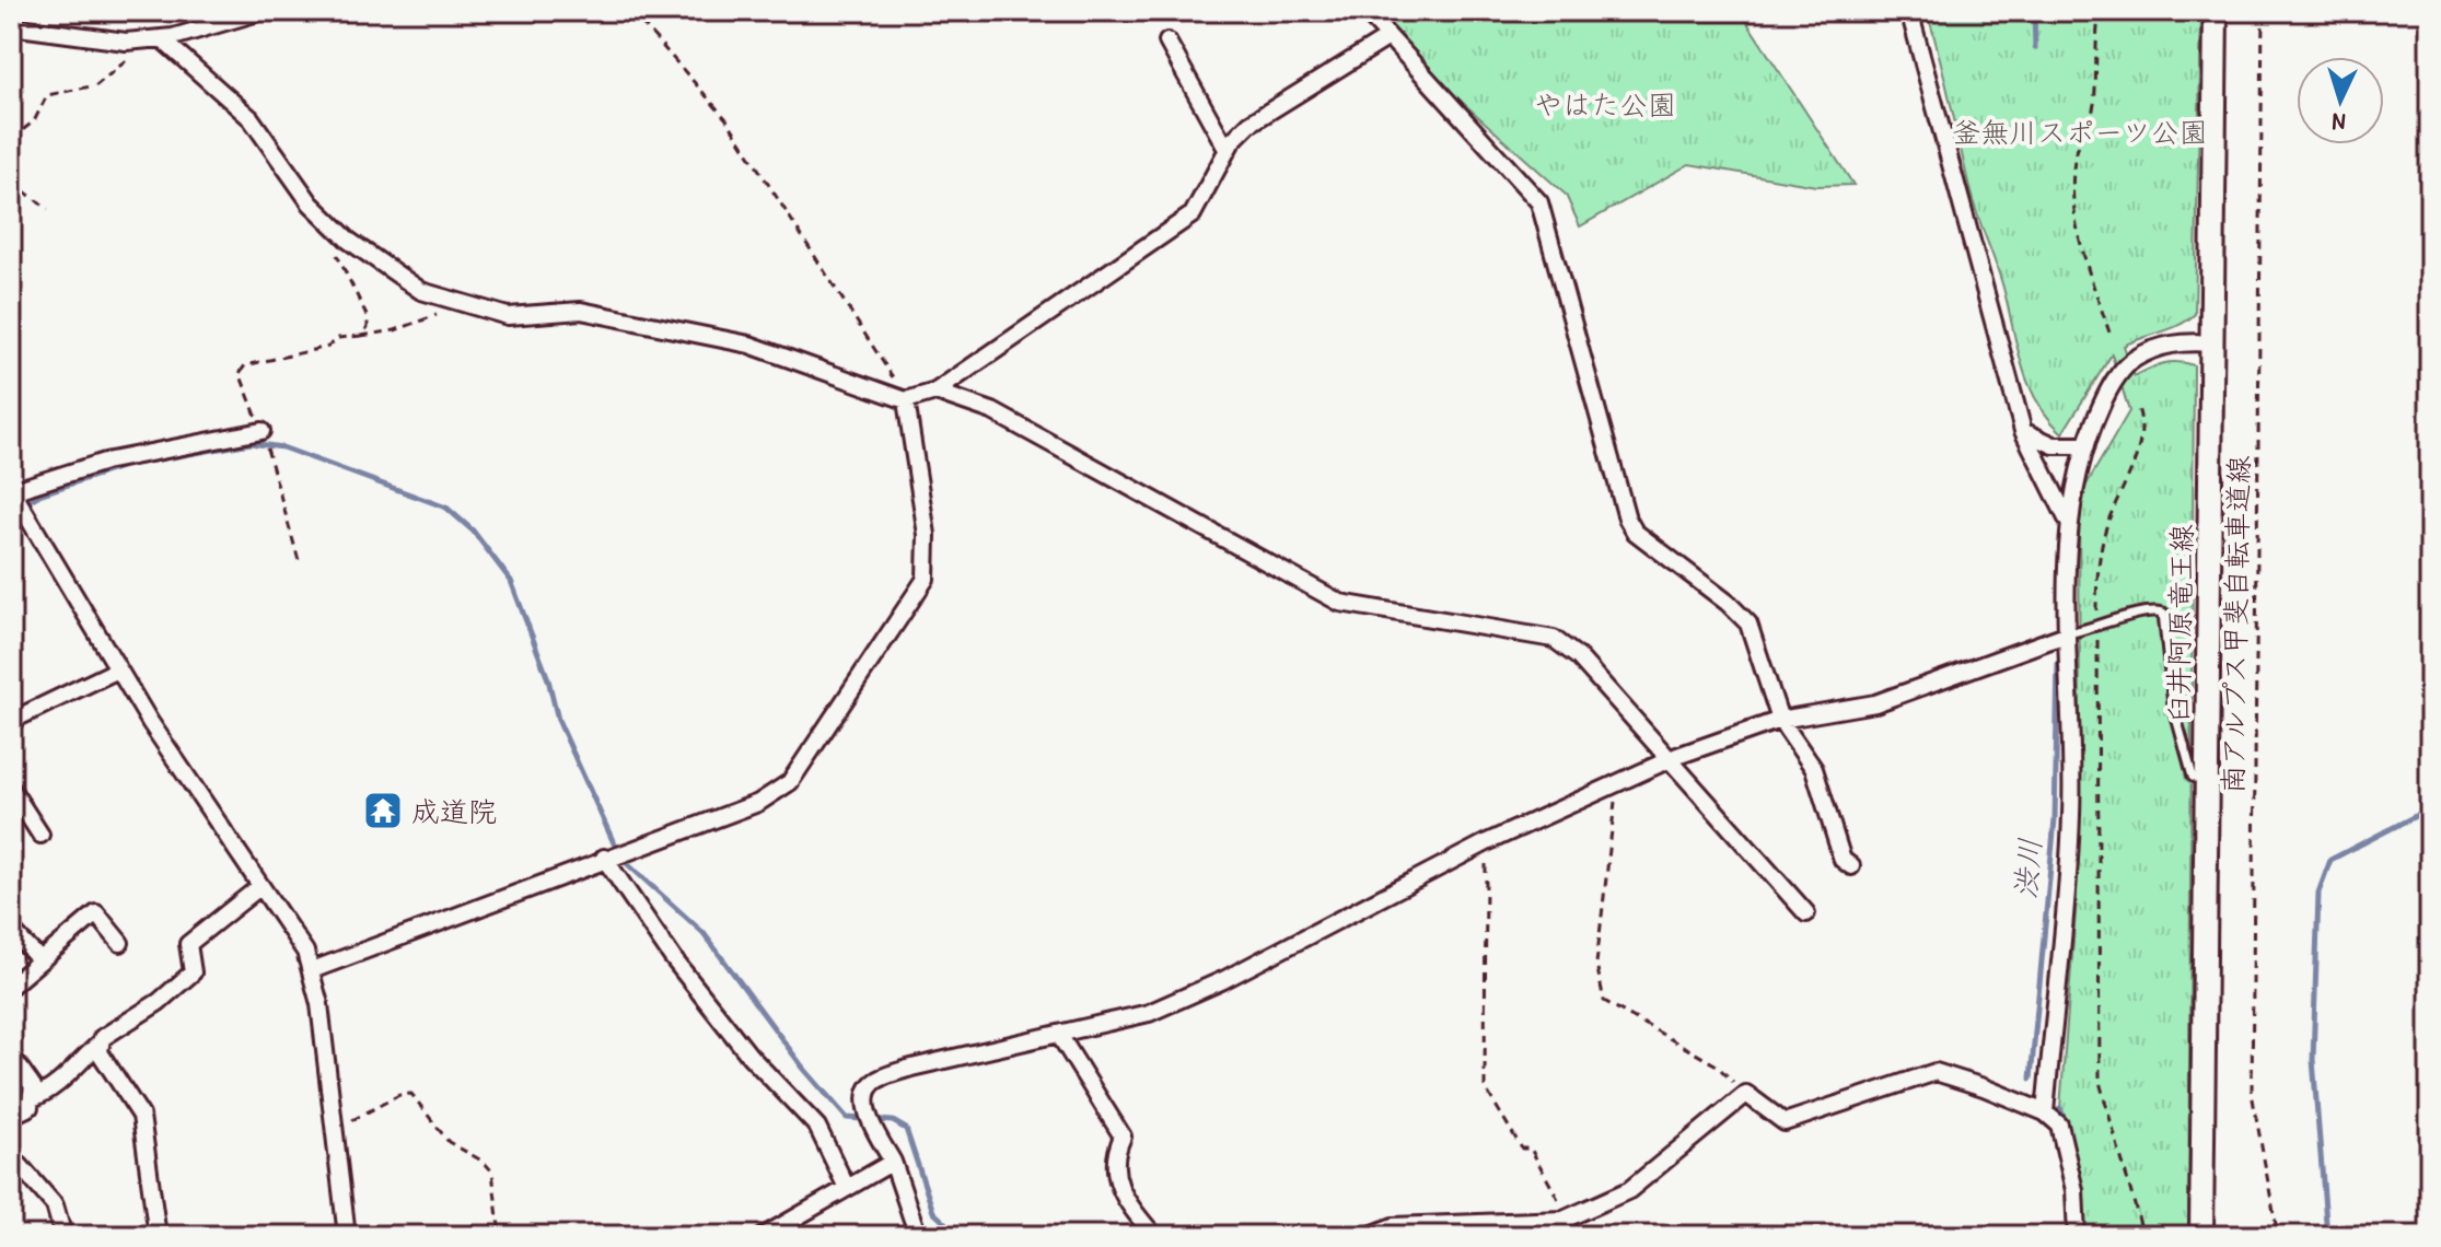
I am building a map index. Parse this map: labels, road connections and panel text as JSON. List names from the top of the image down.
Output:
{
  "streets": {
    "main road": ["臼井阿原竜王線"],
    "path": ["南アルプス甲斐自転車道線"]
  },
  "water": ["渋川"],
  "parks": ["やはた公園", "釜無川スポーツ公園"],
  "places": {
    "temple": ["成道院"]
  },
  "north": "bottom"
}
